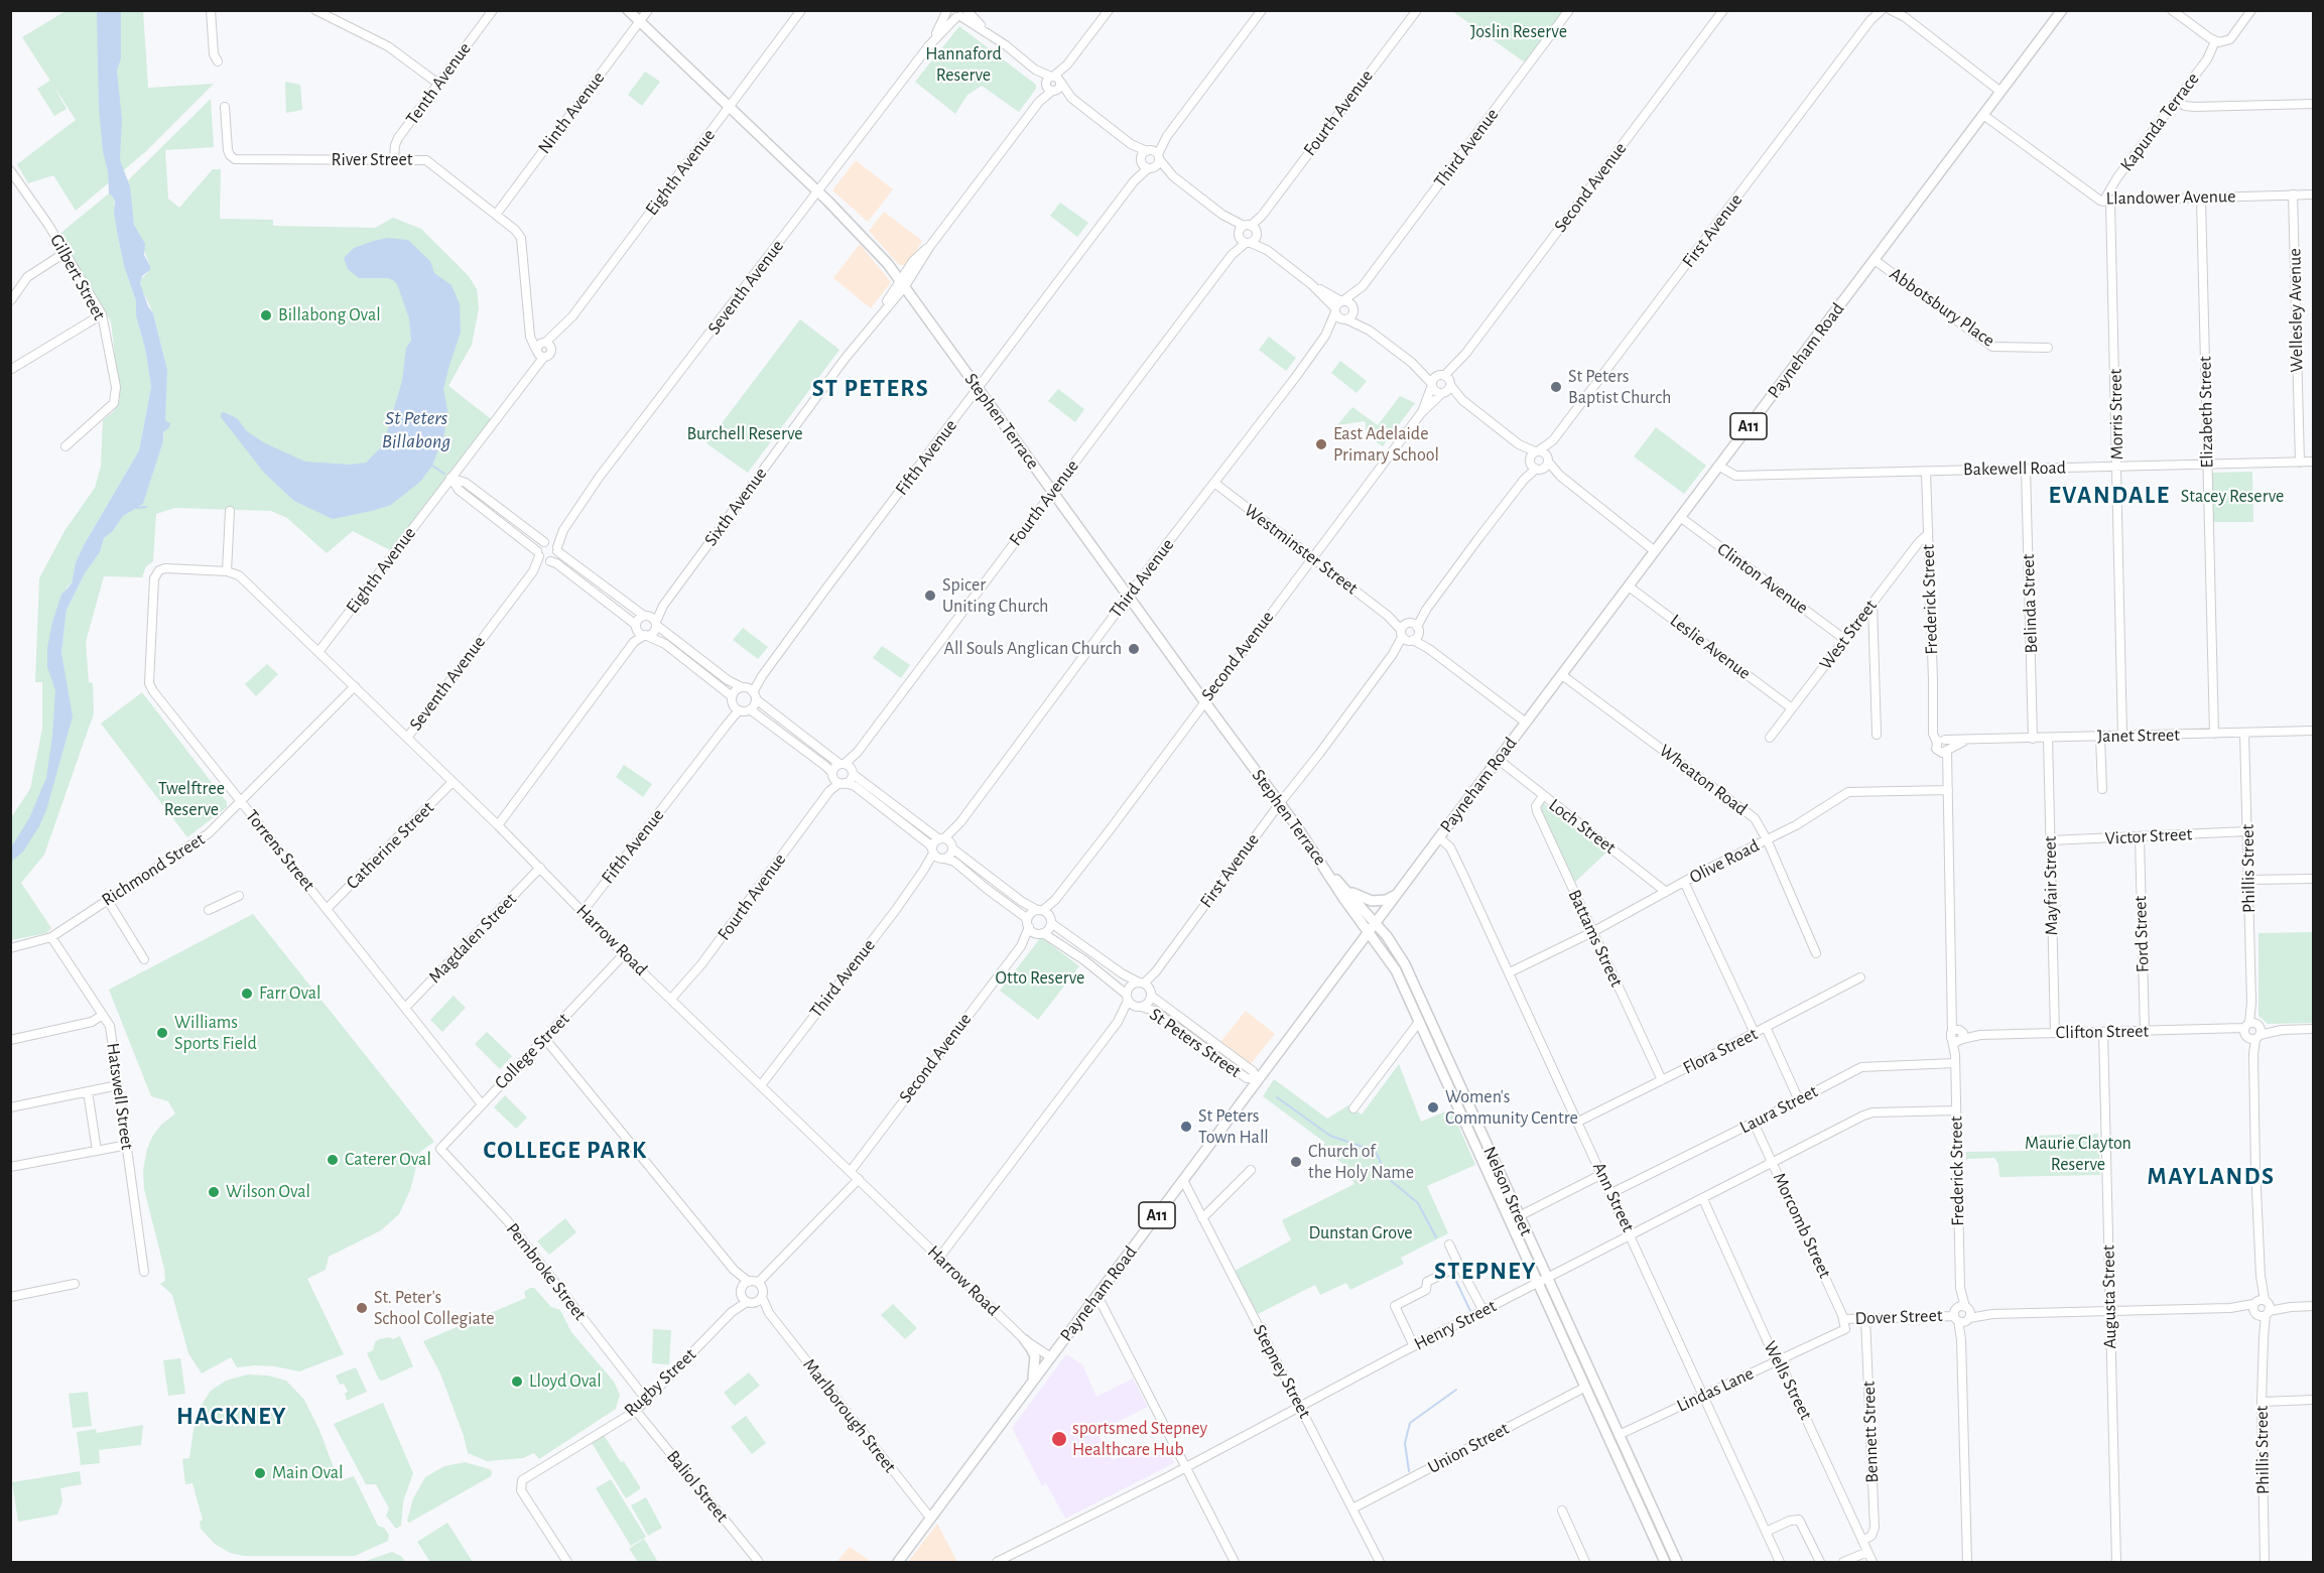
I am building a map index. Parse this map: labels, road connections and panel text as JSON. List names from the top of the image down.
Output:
{
  "streets": {
    "main road": [
      "Payneham Road",
      "Stephen Terrace",
      "A11",
      "Nelson Street"
    ],
    "street": [
      "Tenth Avenue",
      "Ninth Avenue",
      "Fourth Avenue",
      "Kapunda Terrace",
      "Third Avenue",
      "River Street",
      "Eighth Avenue",
      "Second Avenue",
      "Llandower Avenue",
      "First Avenue",
      "Gilbert Street",
      "Seventh Avenue",
      "Abbotsbury Place",
      "Wellesley Avenue",
      "Elizabeth Street",
      "Morris Street",
      "Fifth Avenue",
      "Bakewell Road",
      "Sixth Avenue",
      "Westminster Street",
      "Clinton Avenue",
      "Frederick Street",
      "Belinda Street",
      "West Street",
      "Leslie Avenue",
      "Janet Street",
      "Wheaton Road",
      "Loch Street",
      "Victor Street",
      "Catherine Street",
      "Torrens Street",
      "Olive Road",
      "Phillis Street",
      "Richmond Street",
      "Mayfair Street",
      "Ford Street",
      "Magdalen Street",
      "Battams Street",
      "Harrow Road",
      "Clifton Street",
      "St Peters Street",
      "College Street",
      "Flora Street",
      "Hatswell Street",
      "Laura Street",
      "Ann Street",
      "Morcomb Street",
      "Pembroke Street",
      "Augusta Street",
      "Dover Street",
      "Henry Street",
      "Stepney Street",
      "Wells Street",
      "Rugby Street",
      "Lindas Lane",
      "Marlborough Street",
      "Bennett Street",
      "Union Street",
      "Baliol Street"
    ]
  },
  "crossings": [
    ["Tenth Avenue", "River Street"],
    ["Ninth Avenue", "River Street"],
    ["Ninth Avenue", "Stephen Terrace"],
    ["Fourth Avenue", "Stephen Terrace"],
    ["Fourth Avenue", "Harrow Road"],
    ["Kapunda Terrace", "Llandower Avenue"],
    ["Kapunda Terrace", "Morris Street"],
    ["Third Avenue", "Stephen Terrace"],
    ["Third Avenue", "Westminster Street"],
    ["Third Avenue", "Harrow Road"],
    ["Third Avenue", "St Peters Street"],
    ["River Street", "Eighth Avenue"],
    ["Eighth Avenue", "Stephen Terrace"],
    ["Eighth Avenue", "Harrow Road"],
    ["Second Avenue", "Stephen Terrace"],
    ["Second Avenue", "Westminster Street"],
    ["Second Avenue", "Harrow Road"],
    ["Second Avenue", "St Peters Street"],
    ["Llandower Avenue", "Wellesley Avenue"],
    ["Llandower Avenue", "Payneham Road"],
    ["Llandower Avenue", "Elizabeth Street"],
    ["Llandower Avenue", "Morris Street"],
    ["First Avenue", "Stephen Terrace"],
    ["First Avenue", "Westminster Street"],
    ["First Avenue", "St Peters Street"],
    ["Seventh Avenue", "Stephen Terrace"],
    ["Seventh Avenue", "Harrow Road"],
    ["Abbotsbury Place", "Payneham Road"],
    ["Wellesley Avenue", "Bakewell Road"],
    ["Payneham Road", "Stephen Terrace"],
    ["Payneham Road", "Bakewell Road"],
    ["Payneham Road", "Westminster Street"],
    ["Payneham Road", "Clinton Avenue"],
    ["Payneham Road", "Leslie Avenue"],
    ["Payneham Road", "Wheaton Road"],
    ["Payneham Road", "Loch Street"],
    ["Payneham Road", "Harrow Road"],
    ["Payneham Road", "St Peters Street"],
    ["Payneham Road", "Nelson Street"],
    ["Payneham Road", "Ann Street"],
    ["Payneham Road", "Stepney Street"],
    ["Payneham Road", "Marlborough Street"],
    ["Elizabeth Street", "Bakewell Road"],
    ["Elizabeth Street", "Janet Street"],
    ["Morris Street", "Bakewell Road"],
    ["Morris Street", "Janet Street"],
    ["Stephen Terrace", "Fifth Avenue"],
    ["Stephen Terrace", "Sixth Avenue"],
    ["Stephen Terrace", "Nelson Street"],
    ["Fifth Avenue", "Harrow Road"],
    ["Bakewell Road", "Frederick Street"],
    ["Bakewell Road", "Belinda Street"],
    ["Clinton Avenue", "West Street"],
    ["Frederick Street", "West Street"],
    ["Frederick Street", "Janet Street"],
    ["Frederick Street", "Clifton Street"],
    ["Frederick Street", "Laura Street"],
    ["Frederick Street", "Dover Street"],
    ["Frederick Street", "Henry Street"],
    ["Belinda Street", "Janet Street"],
    ["West Street", "Leslie Avenue"],
    ["Janet Street", "Phillis Street"],
    ["Janet Street", "Mayfair Street"],
    ["Wheaton Road", "Olive Road"],
    ["Loch Street", "Olive Road"],
    ["Loch Street", "Battams Street"],
    ["Victor Street", "Phillis Street"],
    ["Victor Street", "Mayfair Street"],
    ["Victor Street", "Ford Street"],
    ["Catherine Street", "Torrens Street"],
    ["Catherine Street", "Harrow Road"],
    ["Torrens Street", "Richmond Street"],
    ["Torrens Street", "Magdalen Street"],
    ["Torrens Street", "Harrow Road"],
    ["Torrens Street", "College Street"],
    ["Olive Road", "Battams Street"],
    ["Olive Road", "Ann Street"],
    ["Phillis Street", "Clifton Street"],
    ["Phillis Street", "Dover Street"],
    ["Richmond Street", "Harrow Road"],
    ["Richmond Street", "Hatswell Street"],
    ["Mayfair Street", "Clifton Street"],
    ["Ford Street", "Clifton Street"],
    ["Magdalen Street", "Harrow Road"],
    ["Battams Street", "Flora Street"],
    ["Harrow Road", "College Street"],
    ["Clifton Street", "Augusta Street"],
    ["College Street", "Pembroke Street"],
    ["Flora Street", "Ann Street"],
    ["Laura Street", "Ann Street"],
    ["Laura Street", "Morcomb Street"],
    ["Nelson Street", "Henry Street"],
    ["Nelson Street", "Lindas Lane"],
    ["Nelson Street", "Union Street"],
    ["Ann Street", "Henry Street"],
    ["Ann Street", "Lindas Lane"],
    ["Morcomb Street", "Dover Street"],
    ["Morcomb Street", "Henry Street"],
    ["Morcomb Street", "Lindas Lane"],
    ["Pembroke Street", "Rugby Street"],
    ["Augusta Street", "Dover Street"],
    ["Dover Street", "Bennett Street"],
    ["Henry Street", "Stepney Street"],
    ["Henry Street", "Wells Street"],
    ["Stepney Street", "Union Street"],
    ["Wells Street", "Lindas Lane"],
    ["Wells Street", "Bennett Street"],
    ["Rugby Street", "Marlborough Street"],
    ["Rugby Street", "Baliol Street"]
  ],
  "districts": [
    "ST PETERS",
    "EVANDALE",
    "COLLEGE PARK",
    "MAYLANDS",
    "STEPNEY",
    "HACKNEY"
  ],
  "water": ["St Peters Billabong"],
  "parks": [
    "Joslin Reserve",
    "Hannaford Reserve",
    "Burchell Reserve",
    "Stacey Reserve",
    "Twelftree Reserve",
    "Otto Reserve",
    "Maurie Clayton Reserve",
    "Dunstan Grove"
  ],
  "places": [
    "Billabong Oval",
    "St Peters Baptist Church",
    "East Adelaide Primary School",
    "Spicer Uniting Church",
    "All Souls Anglican Church",
    "Farr Oval",
    "Williams Sports Field",
    "Women's Community Centre",
    "St Peters Town Hall",
    "Caterer Oval",
    "Church of the Holy Name",
    "Wilson Oval",
    "St. Peter's School Collegiate",
    "Lloyd Oval",
    "sportsmed Stepney Healthcare Hub",
    "Main Oval"
  ]
}
